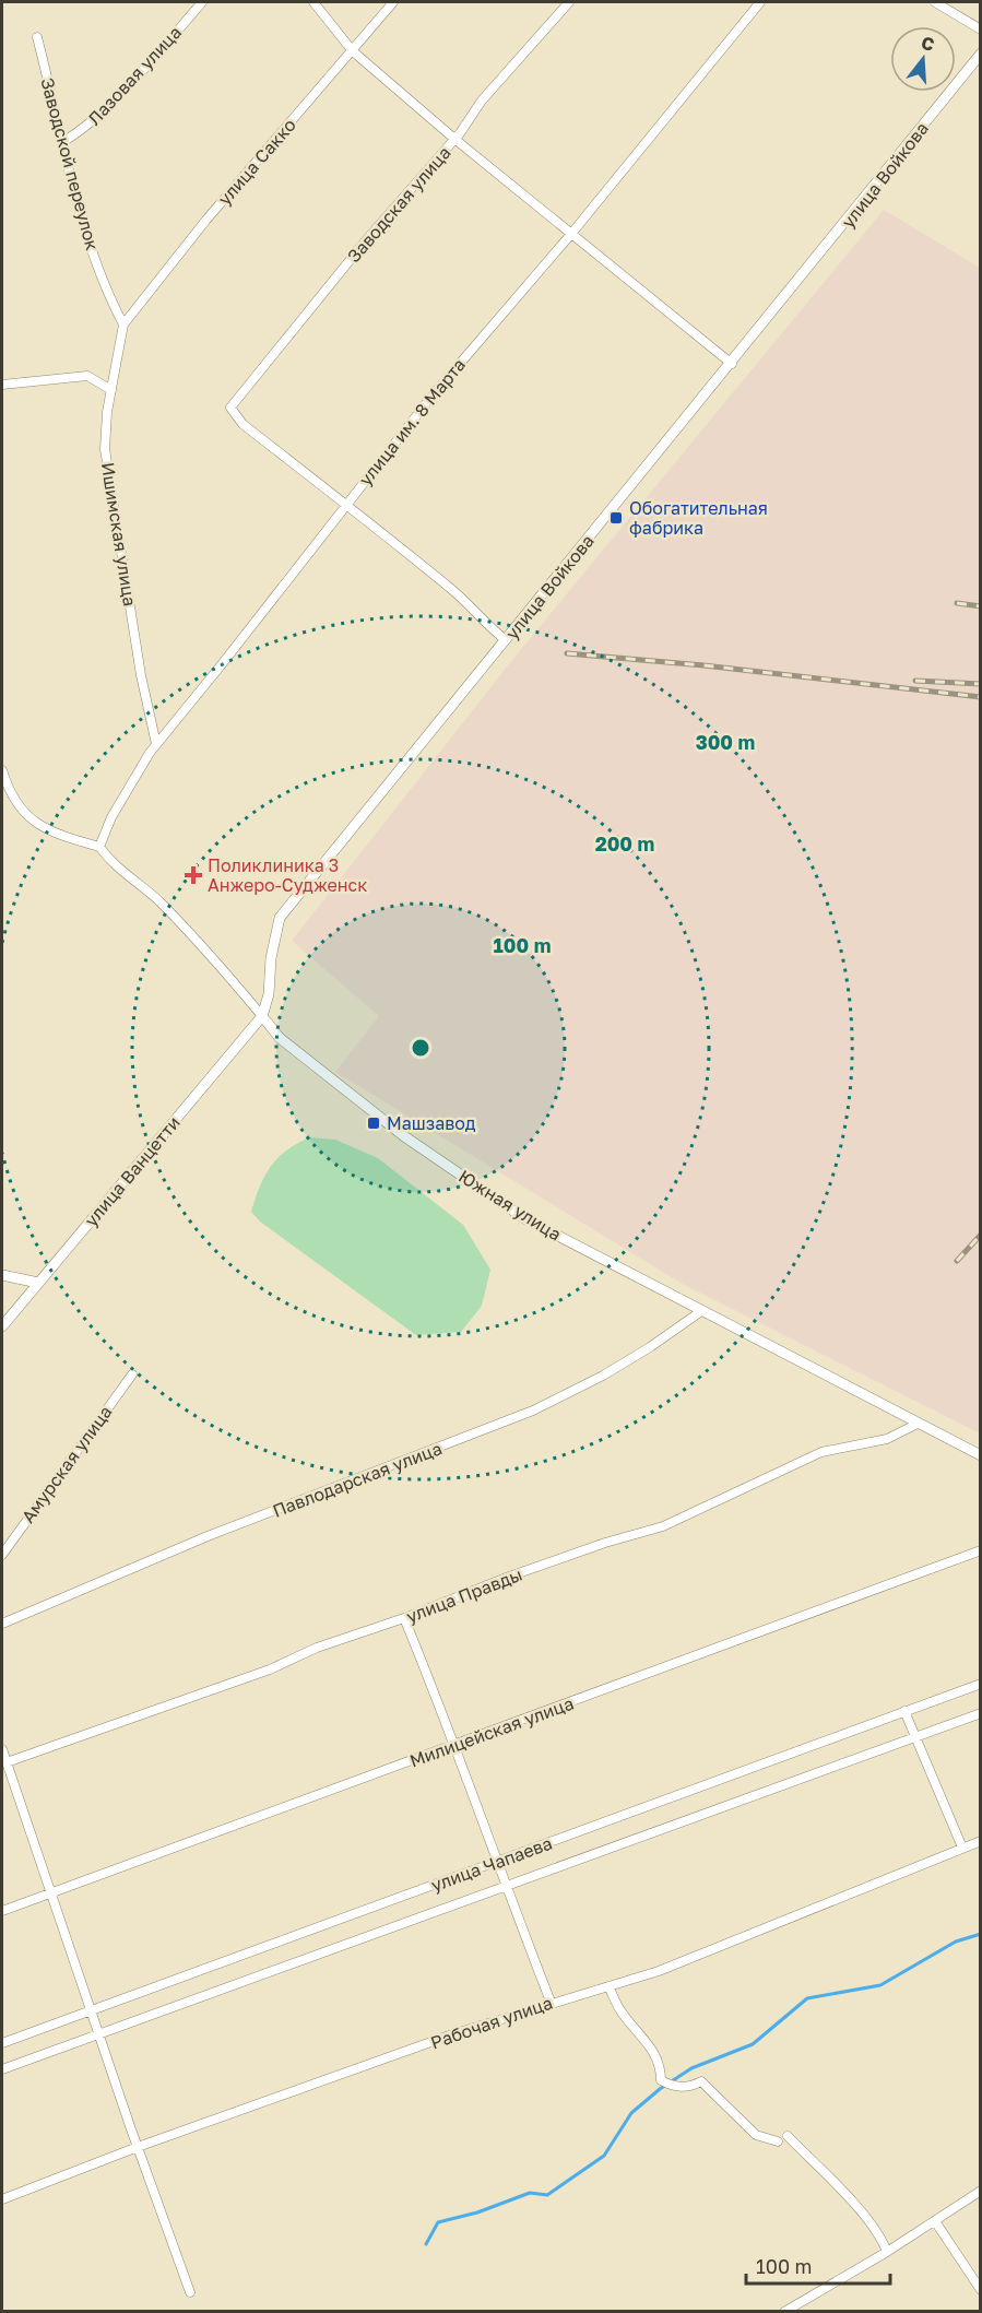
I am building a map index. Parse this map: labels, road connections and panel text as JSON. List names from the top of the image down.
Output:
{
  "streets": {
    "street": [
      "Лазовая улица",
      "улица Сакко",
      "Заводской переулок",
      "улица Войкова",
      "Заводская улица",
      "улица им. 8 Марта",
      "Ишимская улица",
      "улица Ванцетти",
      "Южная улица",
      "Амурская улица",
      "Павлодарская улица",
      "улица Правды",
      "Милицейская улица",
      "улица Чапаева",
      "Рабочая улица"
    ]
  },
  "crossings": [
    ["Лазовая улица", "Заводской переулок"],
    ["улица Сакко", "Заводской переулок"],
    ["улица Сакко", "Ишимская улица"],
    ["Заводской переулок", "Ишимская улица"],
    ["улица Войкова", "улица Ванцетти"],
    ["улица Войкова", "Южная улица"],
    ["Заводская улица", "улица им. 8 Марта"],
    ["улица им. 8 Марта", "Ишимская улица"],
    ["улица им. 8 Марта", "Южная улица"],
    ["улица Ванцетти", "Южная улица"],
    ["Южная улица", "Павлодарская улица"],
    ["Южная улица", "улица Правды"]
  ],
  "places": {
    "transit": ["Обогатительная фабрика", "Машзавод"],
    "health": ["Поликлиника 3 Анжеро-Судженск"]
  },
  "scale_bar": "100 m",
  "north": "top",
  "rings": ["300 m", "200 m", "100 m"]
}
